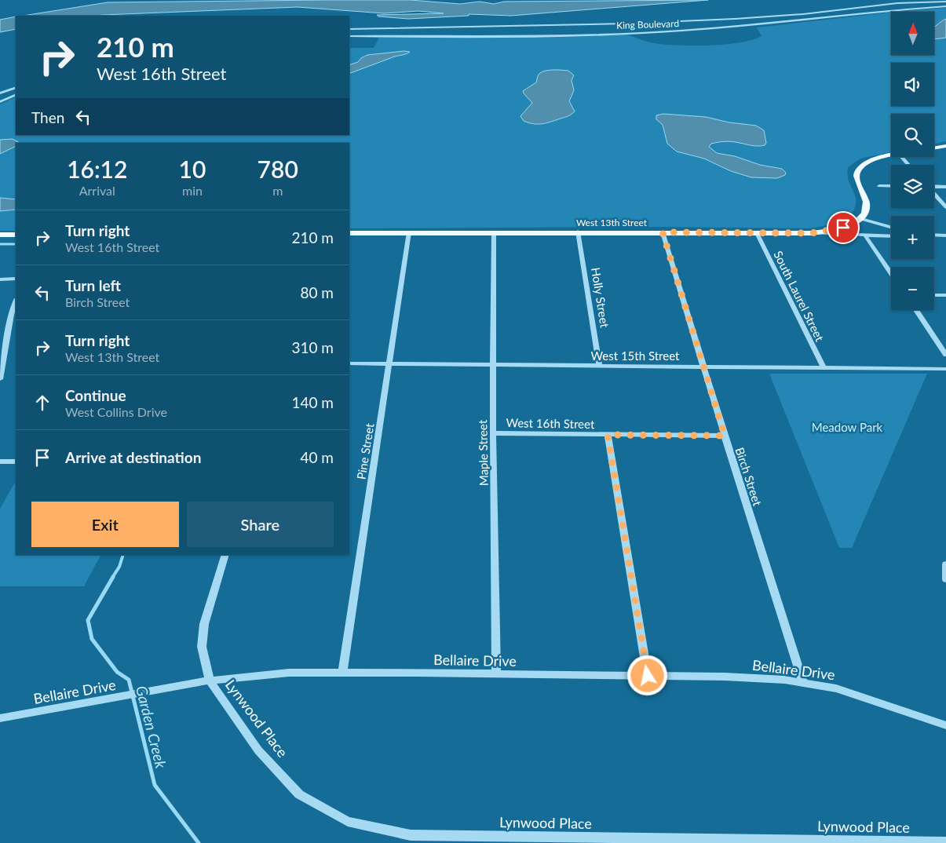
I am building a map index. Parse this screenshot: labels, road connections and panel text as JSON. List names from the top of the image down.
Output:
{
  "streets": {
    "main road": ["West 13th Street"],
    "street": [
      "King Boulevard",
      "South Laurel Street",
      "Holly Street",
      "West 15th Street",
      "West 16th Street",
      "Pine Street",
      "Maple Street",
      "Birch Street",
      "Bellaire Drive",
      "Lynwood Place"
    ]
  },
  "crossings": [
    ["West 13th Street", "South Laurel Street"],
    ["West 13th Street", "Holly Street"],
    ["West 13th Street", "Pine Street"],
    ["West 13th Street", "Maple Street"],
    ["West 13th Street", "Birch Street"],
    ["South Laurel Street", "West 15th Street"],
    ["Holly Street", "West 15th Street"],
    ["West 15th Street", "Pine Street"],
    ["West 15th Street", "Maple Street"],
    ["West 15th Street", "Birch Street"],
    ["West 16th Street", "Maple Street"],
    ["West 16th Street", "Birch Street"],
    ["Pine Street", "Bellaire Drive"],
    ["Maple Street", "Bellaire Drive"],
    ["Birch Street", "Bellaire Drive"],
    ["Bellaire Drive", "Lynwood Place"]
  ],
  "water": ["Garden Creek"],
  "parks": ["Meadow Park"],
  "north": "top",
  "page": {
    "map_buttons": ["+", "−"],
    "turn": ["210 m", "West 16th Street"],
    "then": "Then",
    "eta": [
      "16:12",
      "Arrival",
      "10",
      "min",
      "780",
      "m"
    ],
    "list": [
      {
        "name": "Turn right",
        "note": "West 16th Street",
        "value": "210 m"
      },
      {
        "name": "Turn left",
        "note": "Birch Street",
        "value": "80 m"
      },
      {
        "name": "Turn right",
        "note": "West 13th Street",
        "value": "310 m"
      },
      {
        "name": "Continue",
        "note": "West Collins Drive",
        "value": "140 m"
      },
      {
        "name": "Arrive at destination",
        "value": "40 m"
      }
    ],
    "buttons": ["Exit", "Share"]
  }
}
